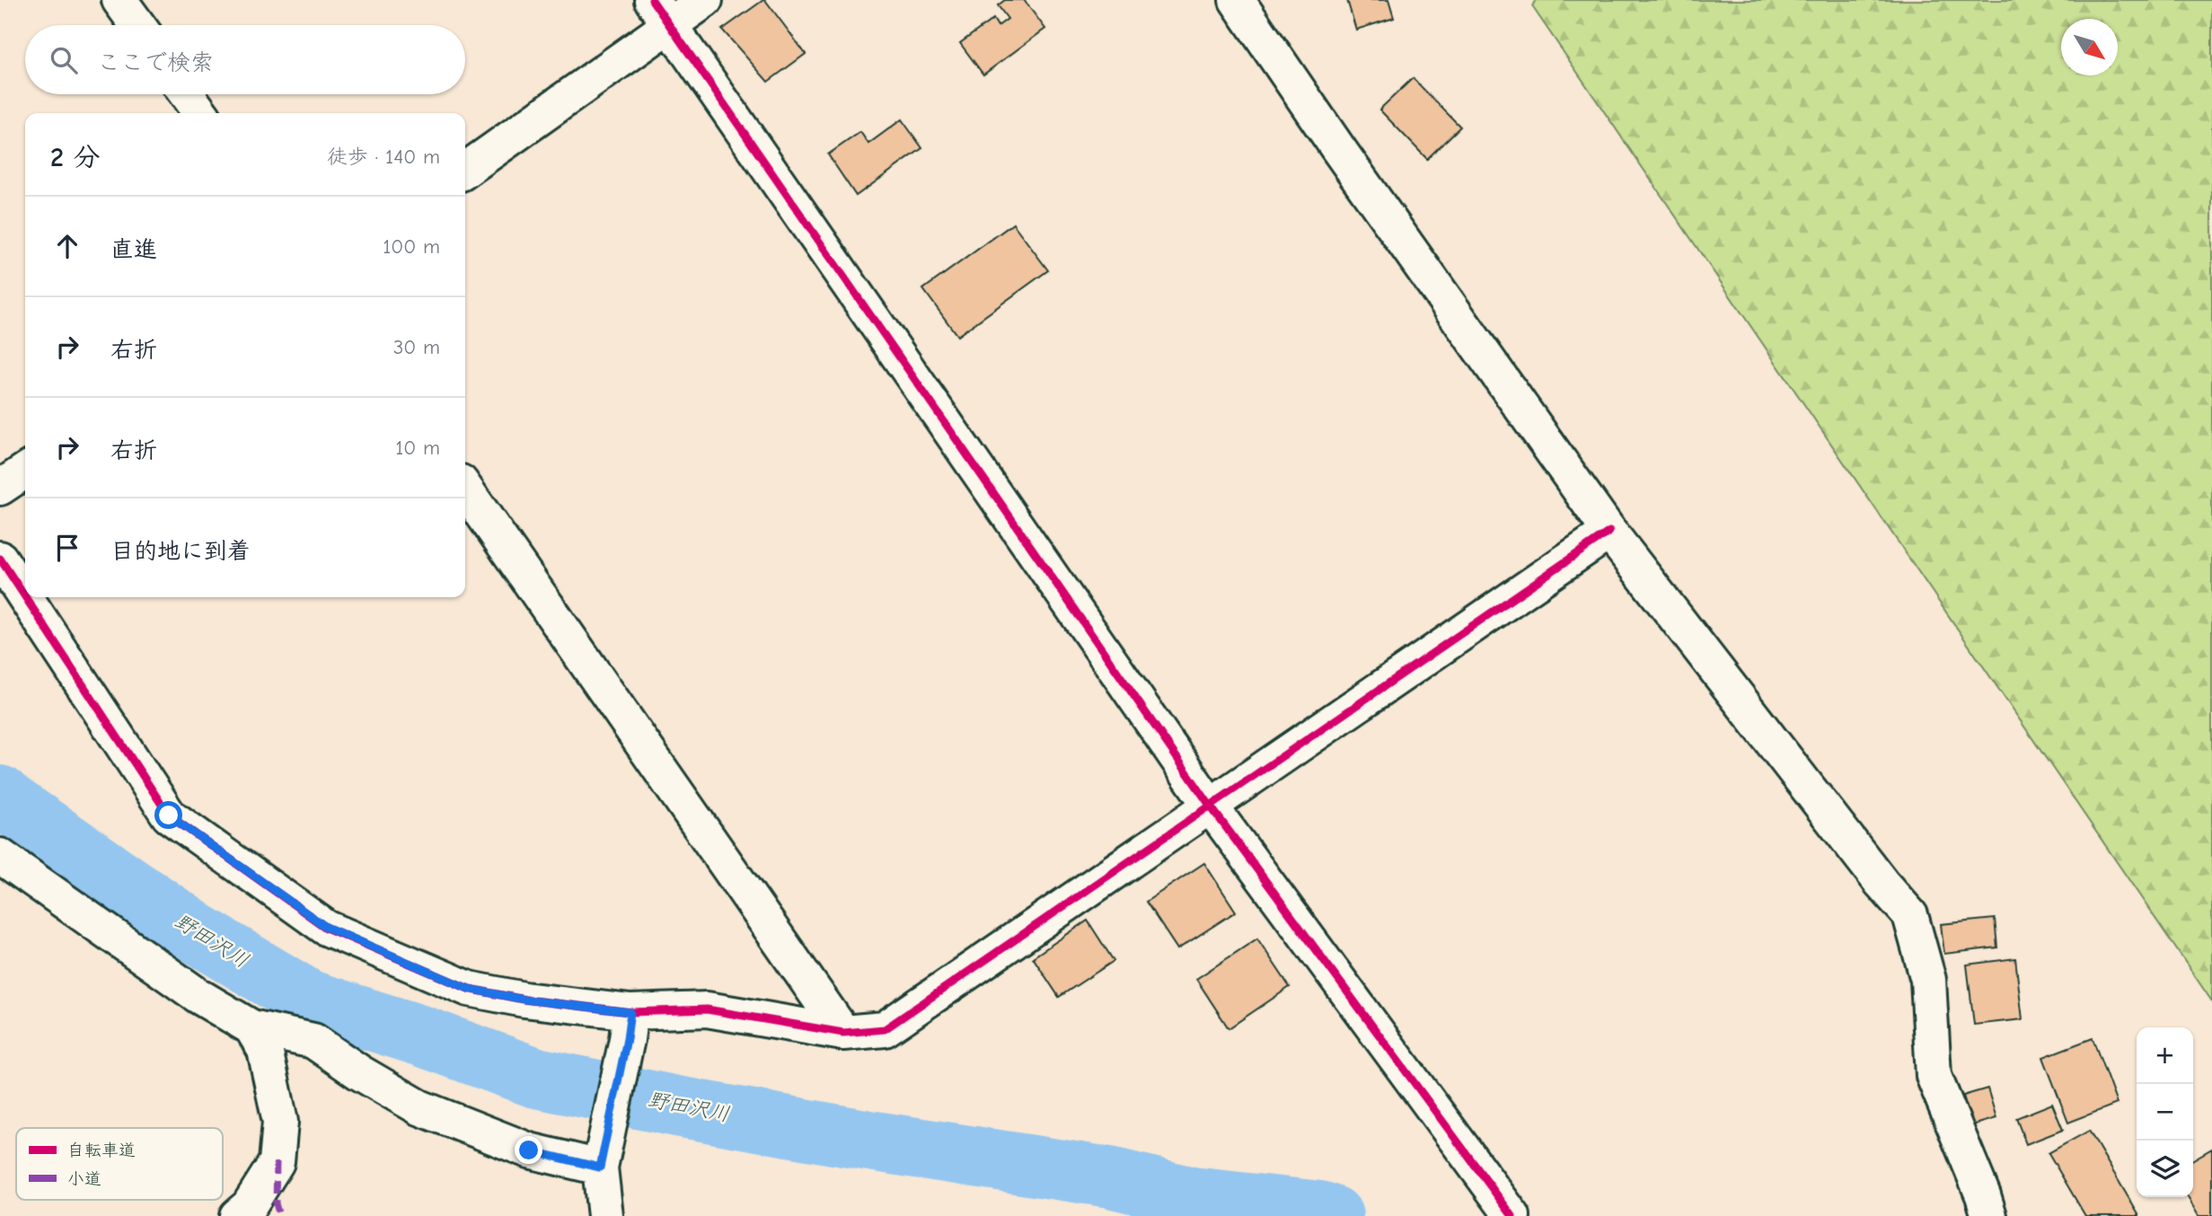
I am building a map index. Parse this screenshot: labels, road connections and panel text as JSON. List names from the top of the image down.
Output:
{
  "water": ["野田沢川"],
  "legend": ["自転車道", "小道"],
  "north": "bottom right",
  "page": {
    "search": "ここで検索",
    "heading": ["2 分", "徒歩 · 140 m"],
    "list": [
      ["直進", "100 m"],
      ["右折", "30 m"],
      ["右折", "10 m"],
      "目的地に到着"
    ],
    "map_buttons": ["+", "−"]
  }
}
